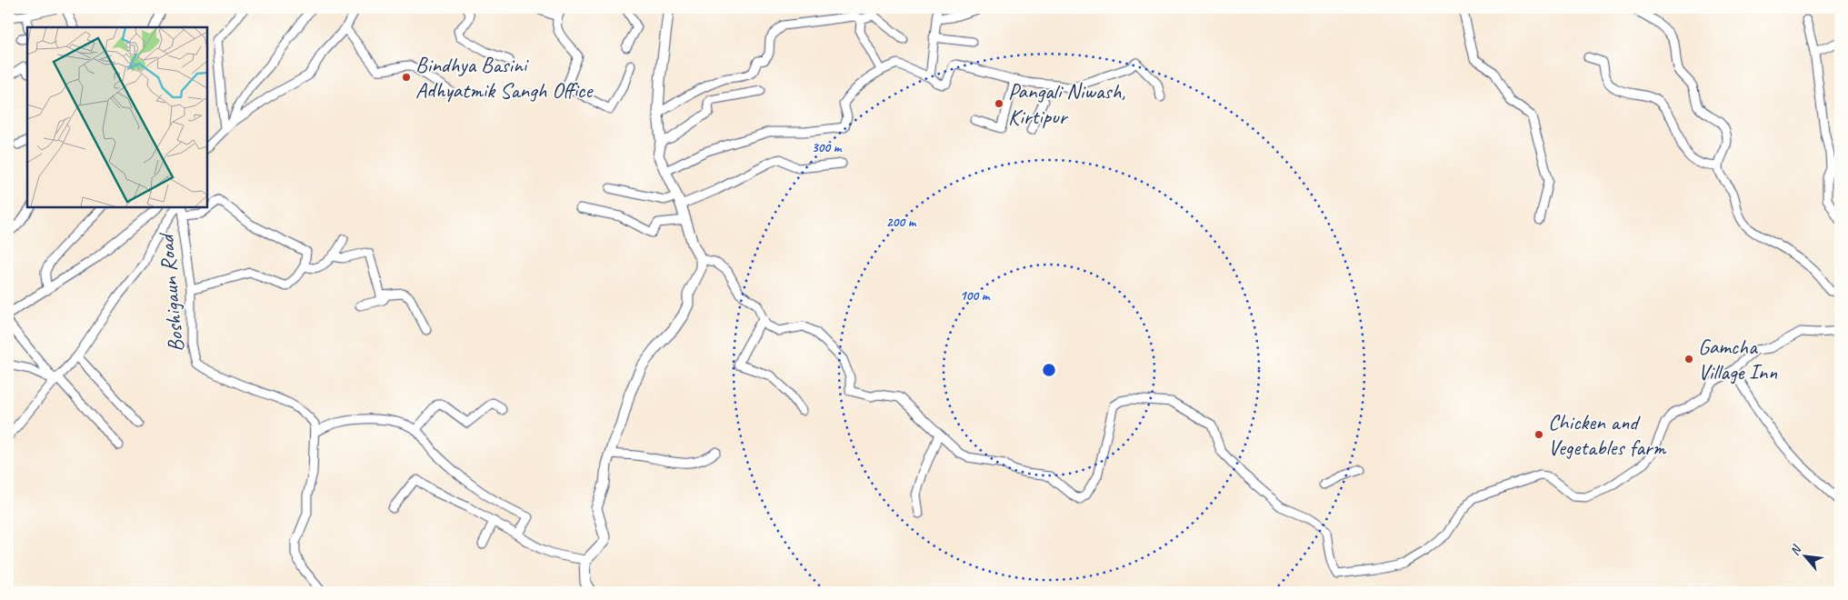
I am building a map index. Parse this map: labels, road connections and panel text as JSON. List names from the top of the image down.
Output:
{
  "streets": {
    "street": ["Boshigaun Road"]
  },
  "places": [
    "Bindhya Basini Adhyatmik Sangh Office",
    "Pangali Niwash, Kirtipur",
    "Gamcha Village Inn",
    "Chicken and Vegetables farm"
  ],
  "north": "top left",
  "rings": ["300 m", "200 m", "100 m"]
}
